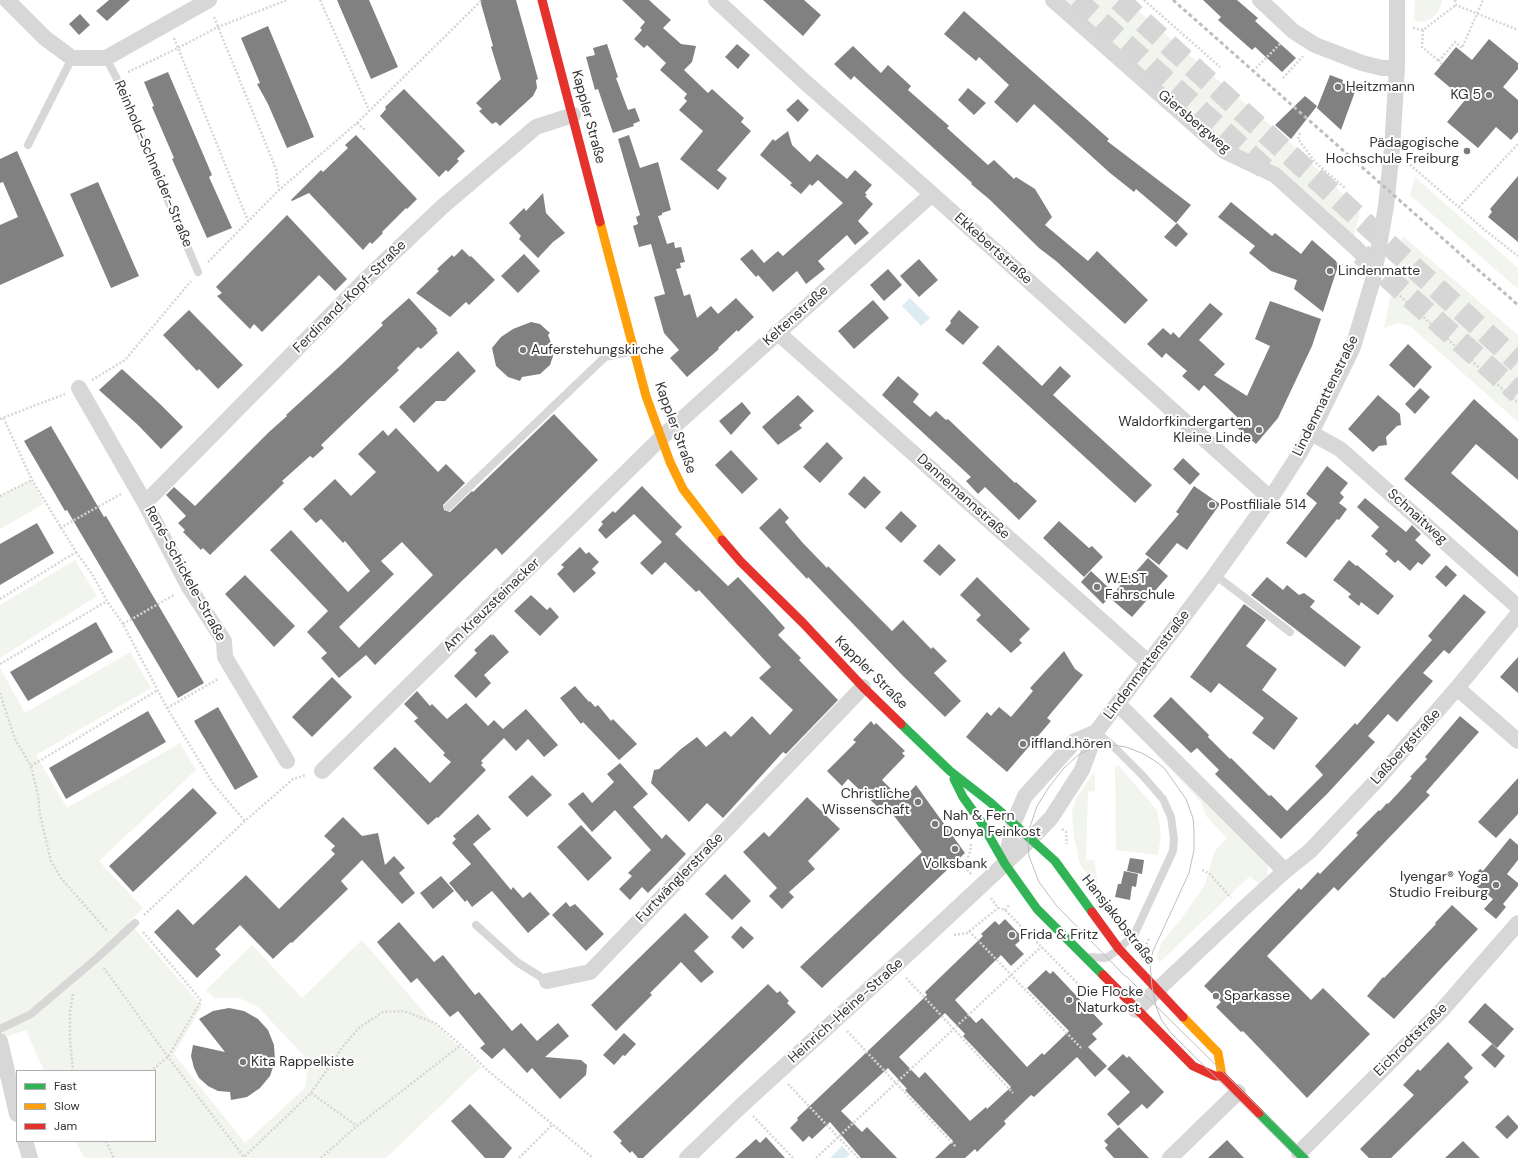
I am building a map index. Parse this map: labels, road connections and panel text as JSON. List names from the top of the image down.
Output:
{
  "streets": {
    "street": [
      "Kappler Straße",
      "Giersbergweg",
      "Ekkebertstraße",
      "Ferdinand-Kopf-Straße",
      "Keltenstraße",
      "Lindenmattenstraße",
      "Dannemannstraße",
      "Schnaitweg",
      "René-Schickele-Straße",
      "Am Kreuzsteinacker",
      "Laßbergstraße",
      "Furtwänglerstraße",
      "Hansjakobstraße",
      "Heinrich-Heine-Straße",
      "Eichrodtstraße"
    ],
    "lane": ["Reinhold-Schneider-Straße"]
  },
  "crossings": [
    ["Kappler Straße", "Ferdinand-Kopf-Straße"],
    ["Kappler Straße", "Keltenstraße"],
    ["Kappler Straße", "Lindenmattenstraße"],
    ["Kappler Straße", "Am Kreuzsteinacker"],
    ["Kappler Straße", "Furtwänglerstraße"],
    ["Kappler Straße", "Hansjakobstraße"],
    ["Kappler Straße", "Heinrich-Heine-Straße"],
    ["Giersbergweg", "Lindenmattenstraße"],
    ["Ekkebertstraße", "Keltenstraße"],
    ["Ekkebertstraße", "Lindenmattenstraße"],
    ["Ferdinand-Kopf-Straße", "René-Schickele-Straße"],
    ["Keltenstraße", "Dannemannstraße"],
    ["Keltenstraße", "Am Kreuzsteinacker"],
    ["Lindenmattenstraße", "Dannemannstraße"],
    ["Lindenmattenstraße", "Schnaitweg"],
    ["Lindenmattenstraße", "Hansjakobstraße"],
    ["Lindenmattenstraße", "Heinrich-Heine-Straße"],
    ["Laßbergstraße", "Hansjakobstraße"]
  ],
  "places": [
    "Heitzmann",
    "KG 5",
    "Pädagogische Hochschule Freiburg",
    "Lindenmatte",
    "Auferstehungskirche",
    "Waldorfkindergarten Kleine Linde",
    "Postfiliale 514",
    "W.E.ST Fahrschule",
    "iffland.hören",
    "Christliche Wissenschaft",
    "Nah & Fern Donya Feinkost",
    "Volksbank",
    "Iyengar® Yoga Studio Freiburg",
    "Frida & Fritz",
    "Sparkasse",
    "Die Flocke Naturkost",
    "Kita Rappelkiste"
  ],
  "legend": ["Fast", "Slow", "Jam"]
}
